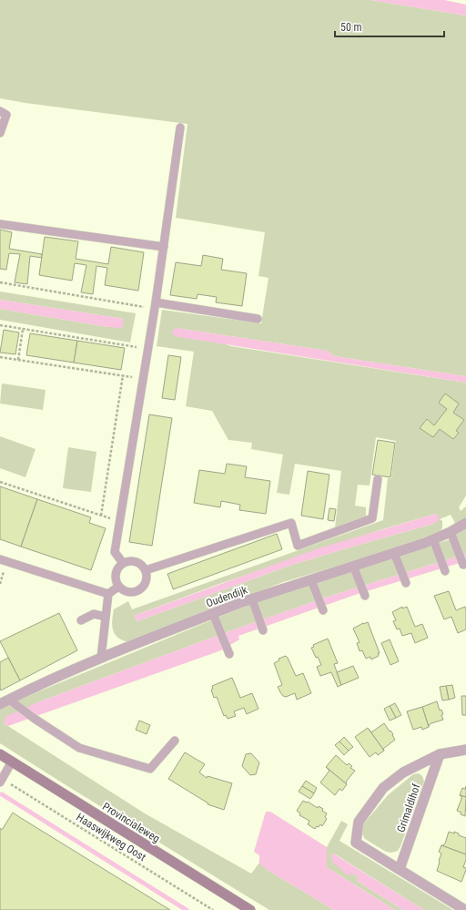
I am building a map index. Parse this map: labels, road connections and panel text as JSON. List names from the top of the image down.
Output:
{
  "streets": {
    "main road": ["Provincialeweg"],
    "street": ["Oudendijk", "Grimaldihof"],
    "path": ["Haaswijkweg Oost"]
  },
  "scale_bar": "50 m"
}
